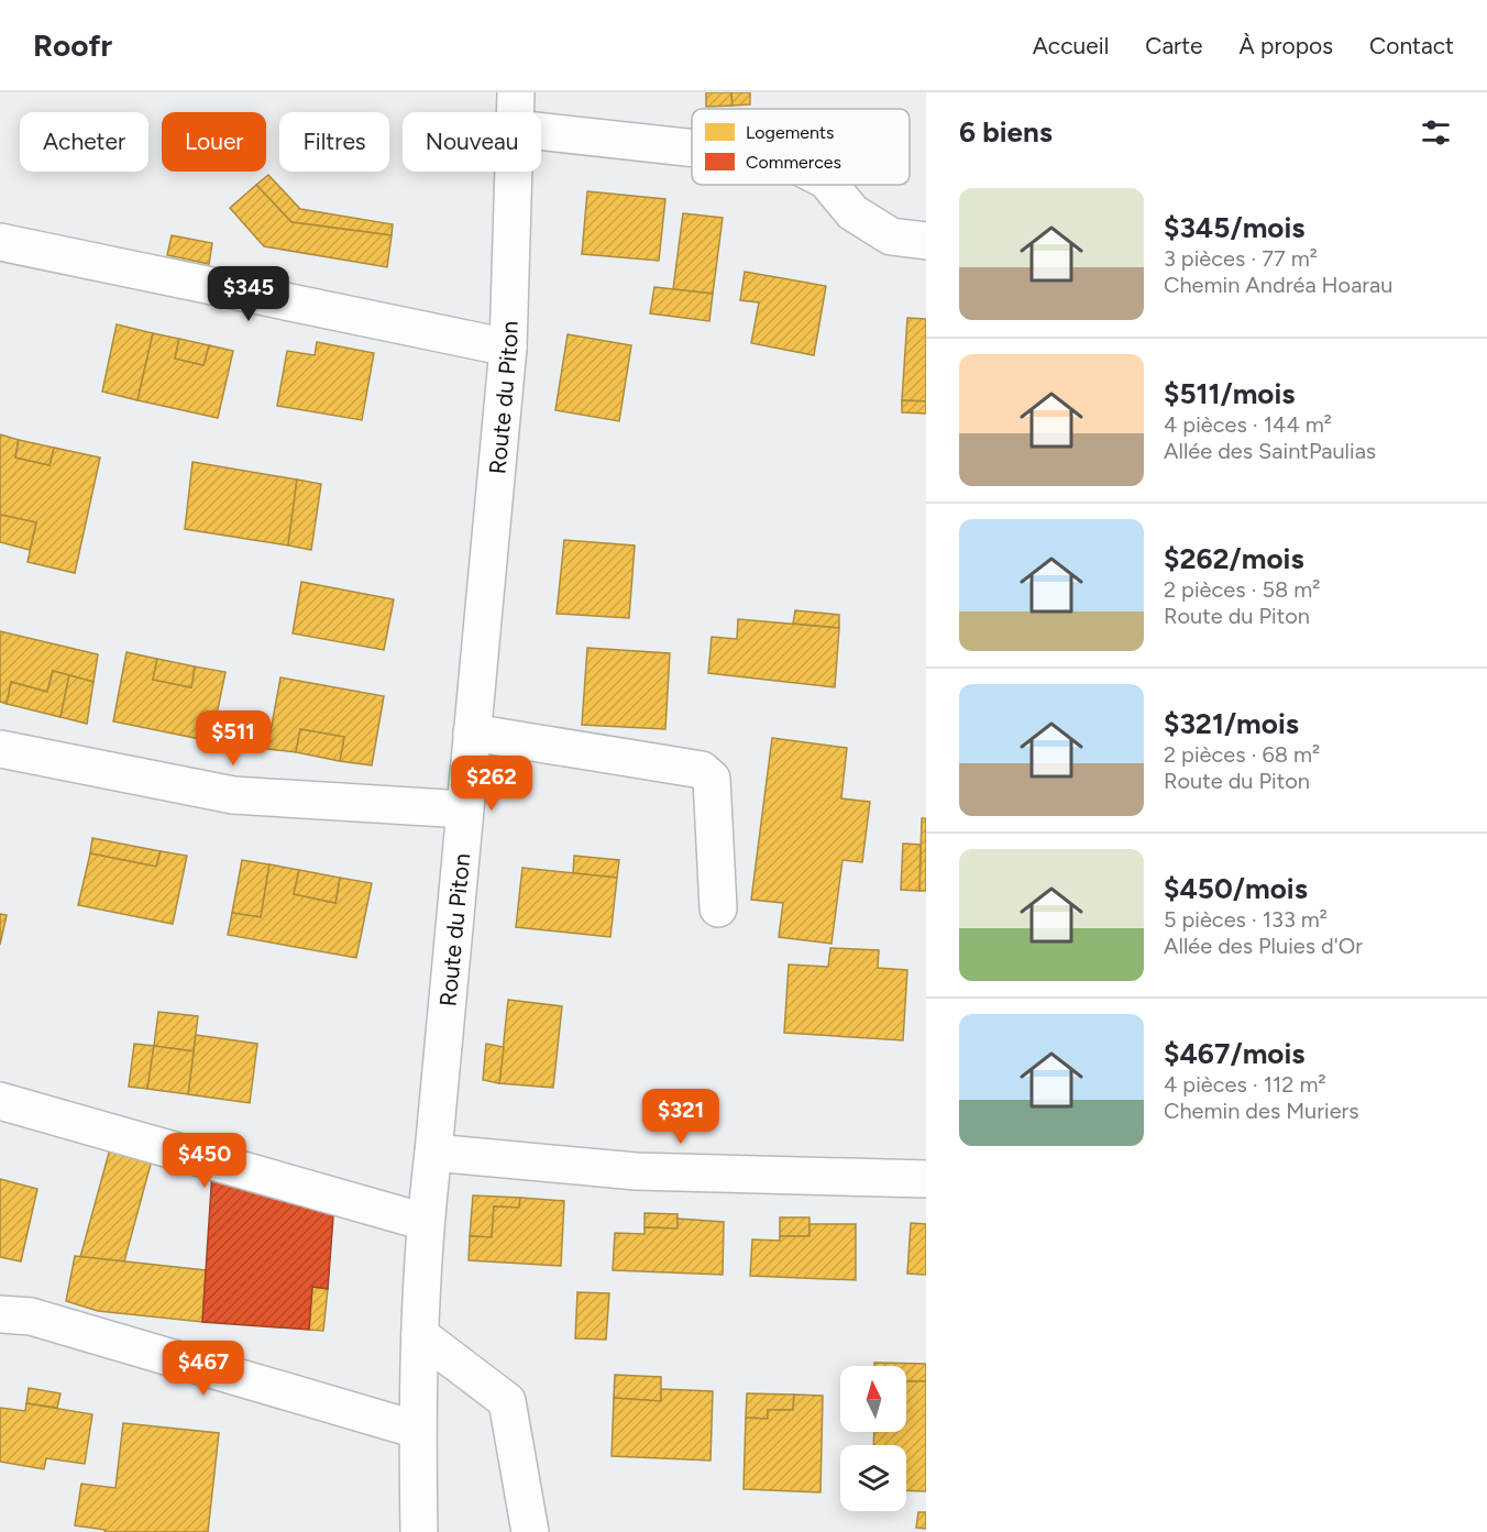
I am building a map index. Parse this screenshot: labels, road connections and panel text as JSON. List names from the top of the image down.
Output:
{
  "streets": {
    "street": ["Route du Piton"]
  },
  "legend": ["Logements", "Commerces"],
  "north": "top",
  "page": {
    "header": "Roofr",
    "nav": [
      "Accueil",
      "Carte",
      "À propos",
      "Contact"
    ],
    "heading": "6 biens",
    "chip": [
      "Acheter",
      "Louer",
      "Filtres",
      "Nouveau"
    ],
    "list": [
      {
        "name": "$345/mois",
        "note": "3 pièces · 77 m² · Chemin Andréa Hoarau"
      },
      {
        "name": "$511/mois",
        "note": "4 pièces · 144 m² · Allée des SaintPaulias"
      },
      {
        "name": "$262/mois",
        "note": "2 pièces · 58 m² · Route du Piton"
      },
      {
        "name": "$321/mois",
        "note": "2 pièces · 68 m² · Route du Piton"
      },
      {
        "name": "$450/mois",
        "note": "5 pièces · 133 m² · Allée des Pluies d'Or"
      },
      {
        "name": "$467/mois",
        "note": "4 pièces · 112 m² · Chemin des Muriers"
      }
    ],
    "price": [
      "$345",
      "$511",
      "$262",
      "$321",
      "$450",
      "$467"
    ]
  }
}
